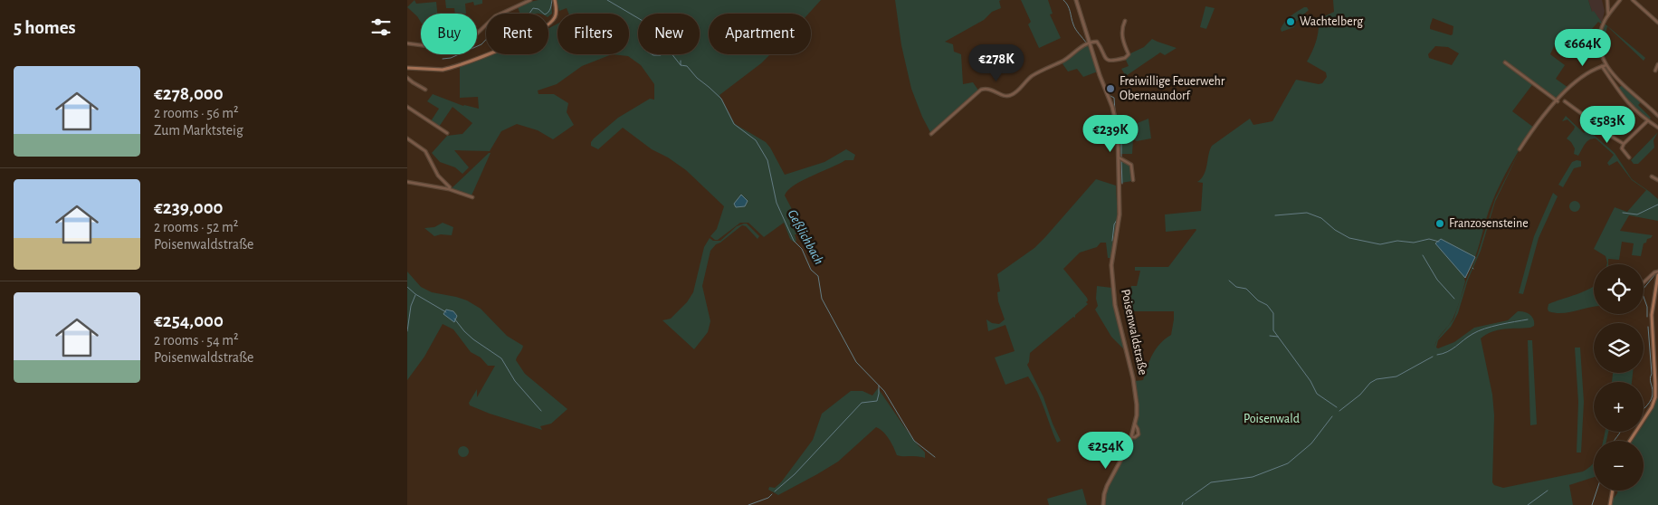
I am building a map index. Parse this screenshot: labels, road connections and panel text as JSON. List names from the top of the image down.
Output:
{
  "streets": {
    "street": ["Poisenwaldstraße"]
  },
  "water": ["Geßlichbach"],
  "parks": ["Poisenwald"],
  "places": ["Wachtelberg", "Freiwillige Feuerwehr Obernaundorf", "Franzosensteine"],
  "page": {
    "heading": "5 homes",
    "chip": [
      "Buy",
      "Rent",
      "Filters",
      "New",
      "Apartment"
    ],
    "price": [
      "€664K",
      "€278K",
      "€583K",
      "€239K",
      "€254K"
    ],
    "list": [
      {
        "name": "€278,000",
        "note": "2 rooms · 56 m² · Zum Marktsteig"
      },
      {
        "name": "€239,000",
        "note": "2 rooms · 52 m² · Poisenwaldstraße"
      },
      {
        "name": "€254,000",
        "note": "2 rooms · 54 m² · Poisenwaldstraße"
      }
    ],
    "map_buttons": ["+", "−"]
  }
}
